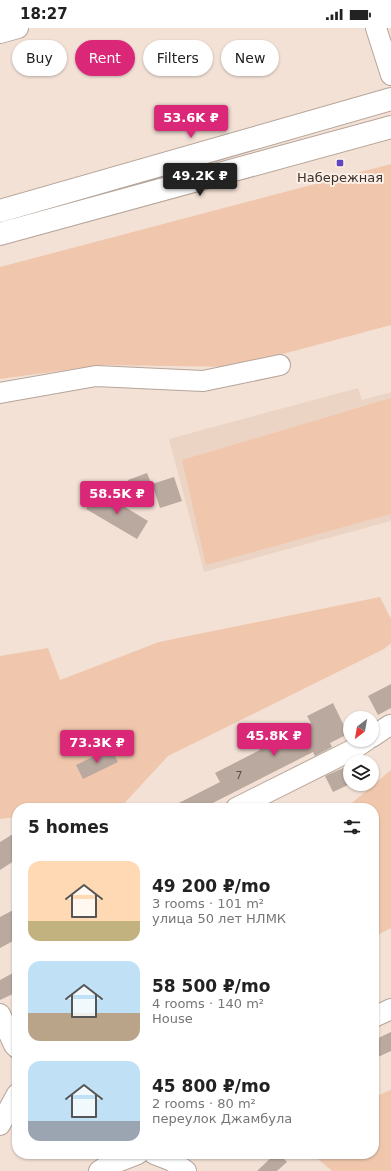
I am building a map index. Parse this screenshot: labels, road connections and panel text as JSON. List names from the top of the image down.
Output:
{
  "places": {
    "transit": ["Набережная"]
  },
  "house_numbers": ["7"],
  "north": "bottom left",
  "page": {
    "status": "18:27",
    "chip": [
      "Buy",
      "Rent",
      "Filters",
      "New"
    ],
    "price": [
      "53.6K ₽",
      "49.2K ₽",
      "58.5K ₽",
      "45.8K ₽",
      "73.3K ₽"
    ],
    "heading": "5 homes",
    "list": [
      {
        "name": "49 200 ₽/mo",
        "note": "3 rooms · 101 m² · улица 50 лет НЛМК"
      },
      {
        "name": "58 500 ₽/mo",
        "note": "4 rooms · 140 m² · House"
      },
      {
        "name": "45 800 ₽/mo",
        "note": "2 rooms · 80 m² · переулок Джамбула"
      }
    ]
  }
}
